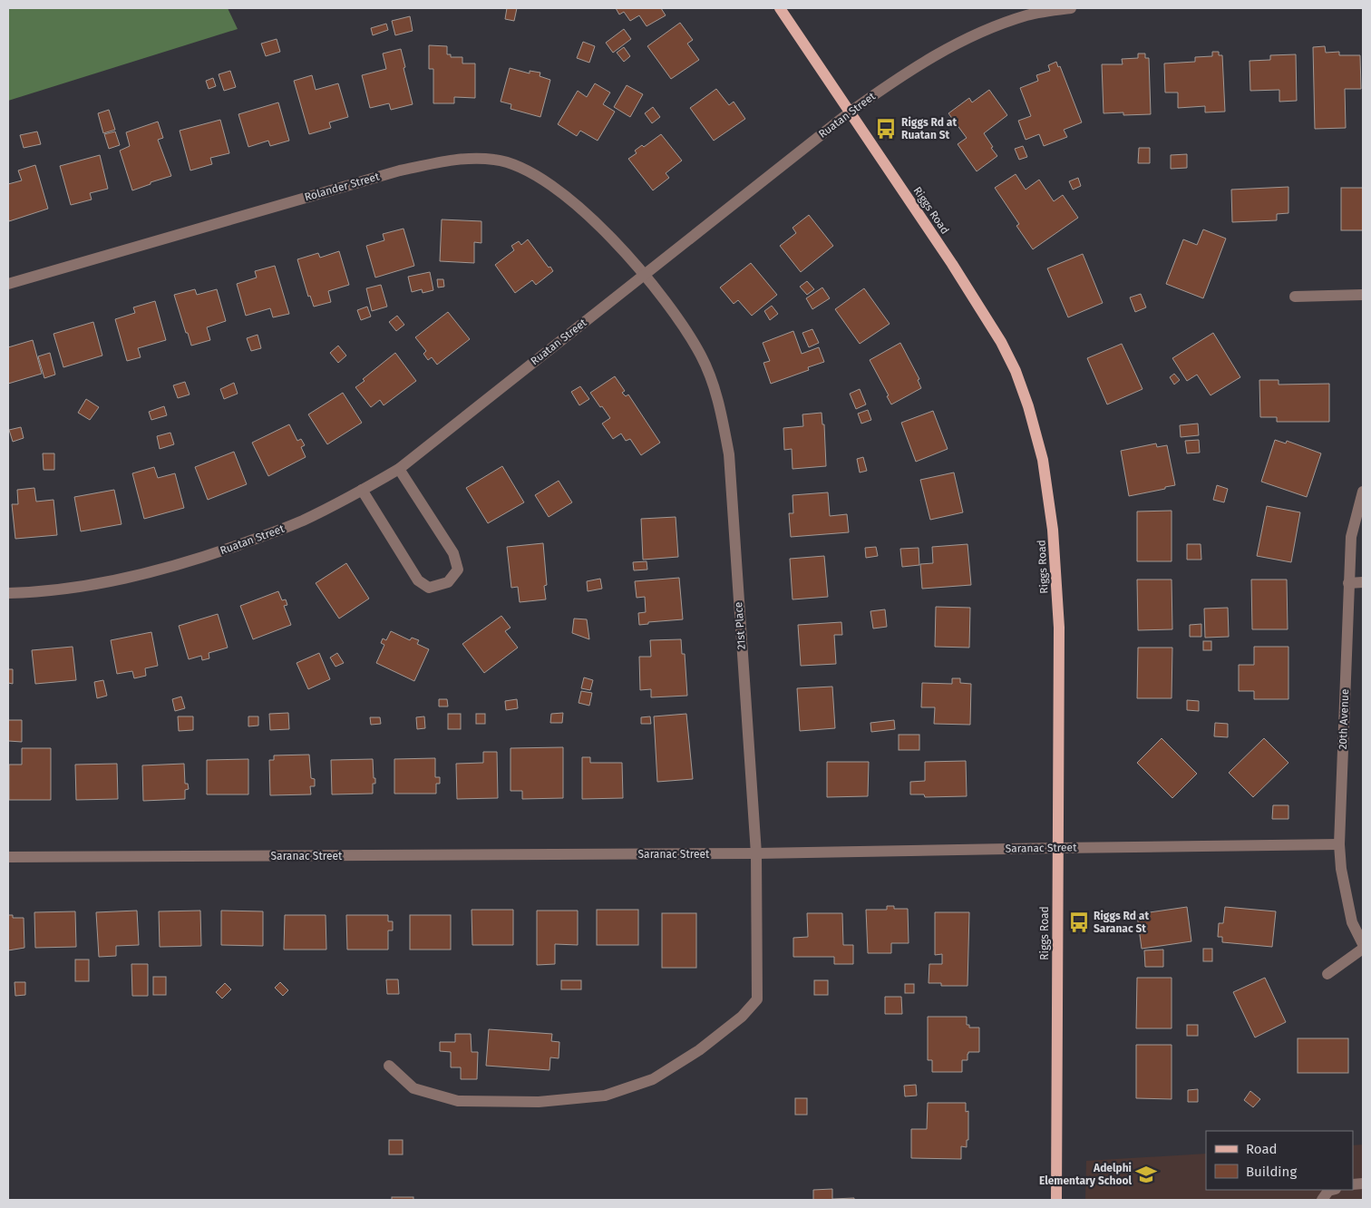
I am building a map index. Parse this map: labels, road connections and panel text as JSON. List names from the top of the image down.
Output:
{
  "streets": {
    "main road": ["Riggs Road"],
    "street": [
      "Ruatan Street",
      "Rolander Street",
      "21st Place",
      "20th Avenue",
      "Saranac Street"
    ]
  },
  "crossings": [
    ["Ruatan Street", "Rolander Street"],
    ["Ruatan Street", "Riggs Road"],
    ["Ruatan Street", "21st Place"],
    ["Rolander Street", "21st Place"],
    ["Riggs Road", "Saranac Street"],
    ["21st Place", "Saranac Street"],
    ["20th Avenue", "Saranac Street"]
  ],
  "places": {
    "bus stop": ["Riggs Rd at Ruatan St", "Riggs Rd at Saranac St"],
    "school or university": ["Adelphi Elementary School"]
  },
  "legend": ["Road", "Building"]
}
